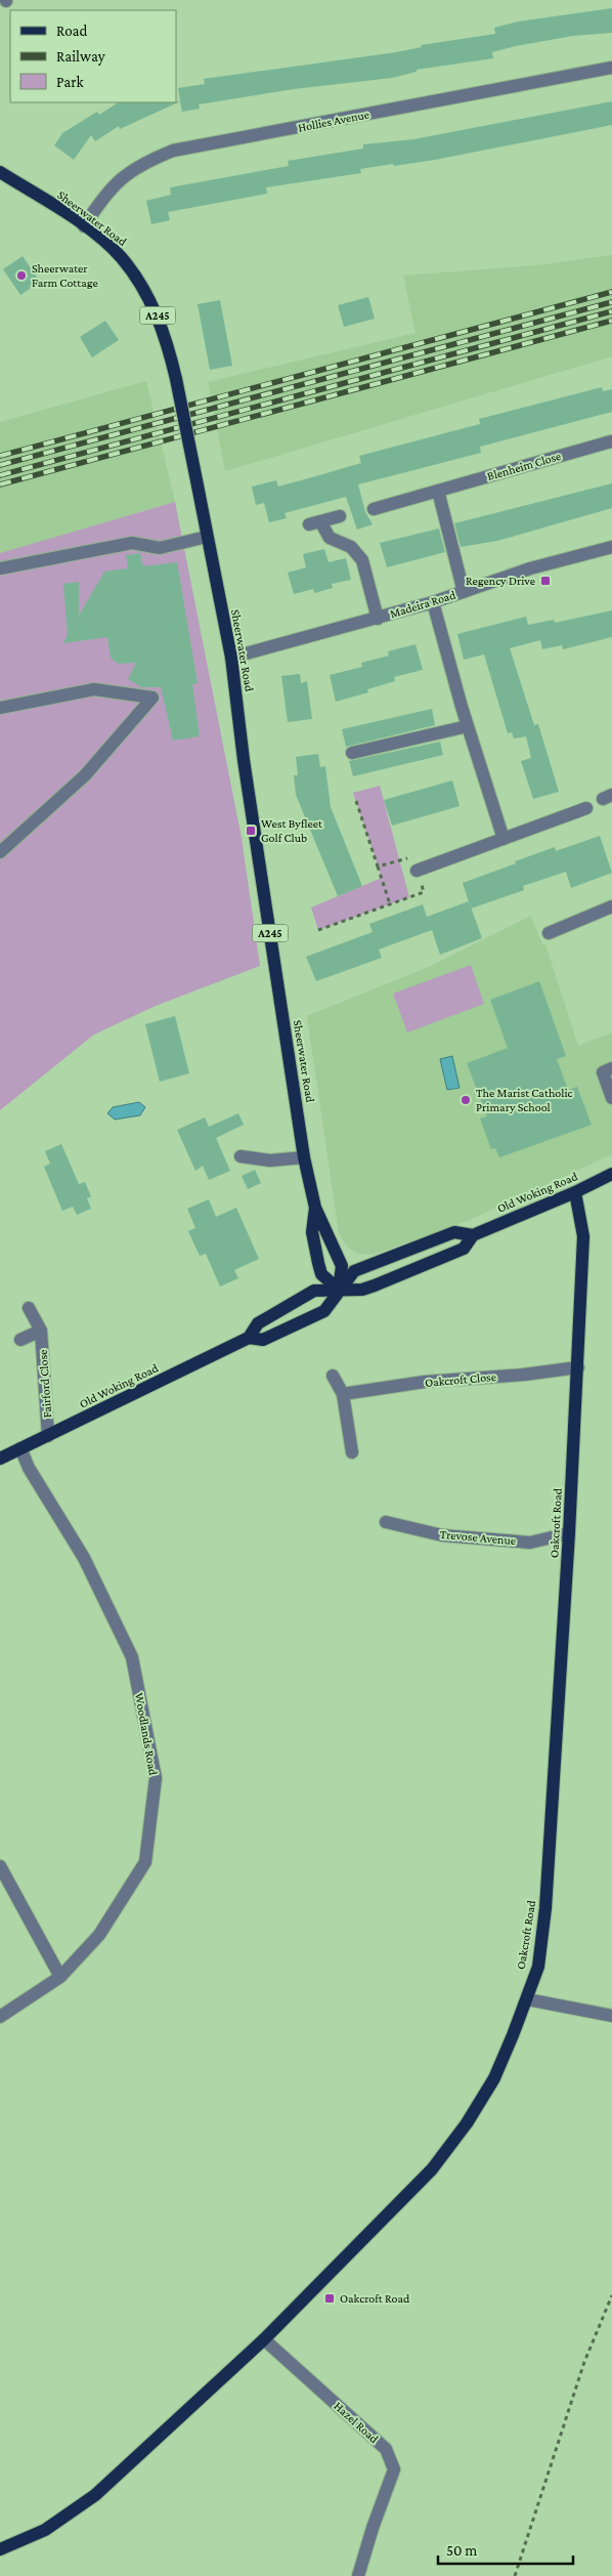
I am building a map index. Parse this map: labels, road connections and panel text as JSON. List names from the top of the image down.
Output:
{
  "streets": {
    "main road": [
      "Sheerwater Road",
      "A245",
      "Old Woking Road",
      "Oakcroft Road"
    ],
    "street": [
      "Hollies Avenue",
      "Blenheim Close",
      "Madeira Road",
      "Oakcroft Close",
      "Fairford Close",
      "Trevose Avenue",
      "Woodlands Road",
      "Hazel Road"
    ]
  },
  "crossings": [
    ["Hollies Avenue", "Sheerwater Road"],
    ["Sheerwater Road", "Madeira Road"],
    ["Sheerwater Road", "Old Woking Road"],
    ["Old Woking Road", "Fairford Close"],
    ["Old Woking Road", "Oakcroft Road"],
    ["Old Woking Road", "Woodlands Road"],
    ["Oakcroft Close", "Oakcroft Road"],
    ["Oakcroft Road", "Trevose Avenue"],
    ["Oakcroft Road", "Hazel Road"]
  ],
  "places": {
    "other": ["Sheerwater Farm Cottage", "The Marist Catholic Primary School"],
    "transit": ["Regency Drive", "West Byfleet Golf Club", "Oakcroft Road"]
  },
  "legend": ["Road", "Railway", "Park"],
  "scale_bar": "50 m"
}
